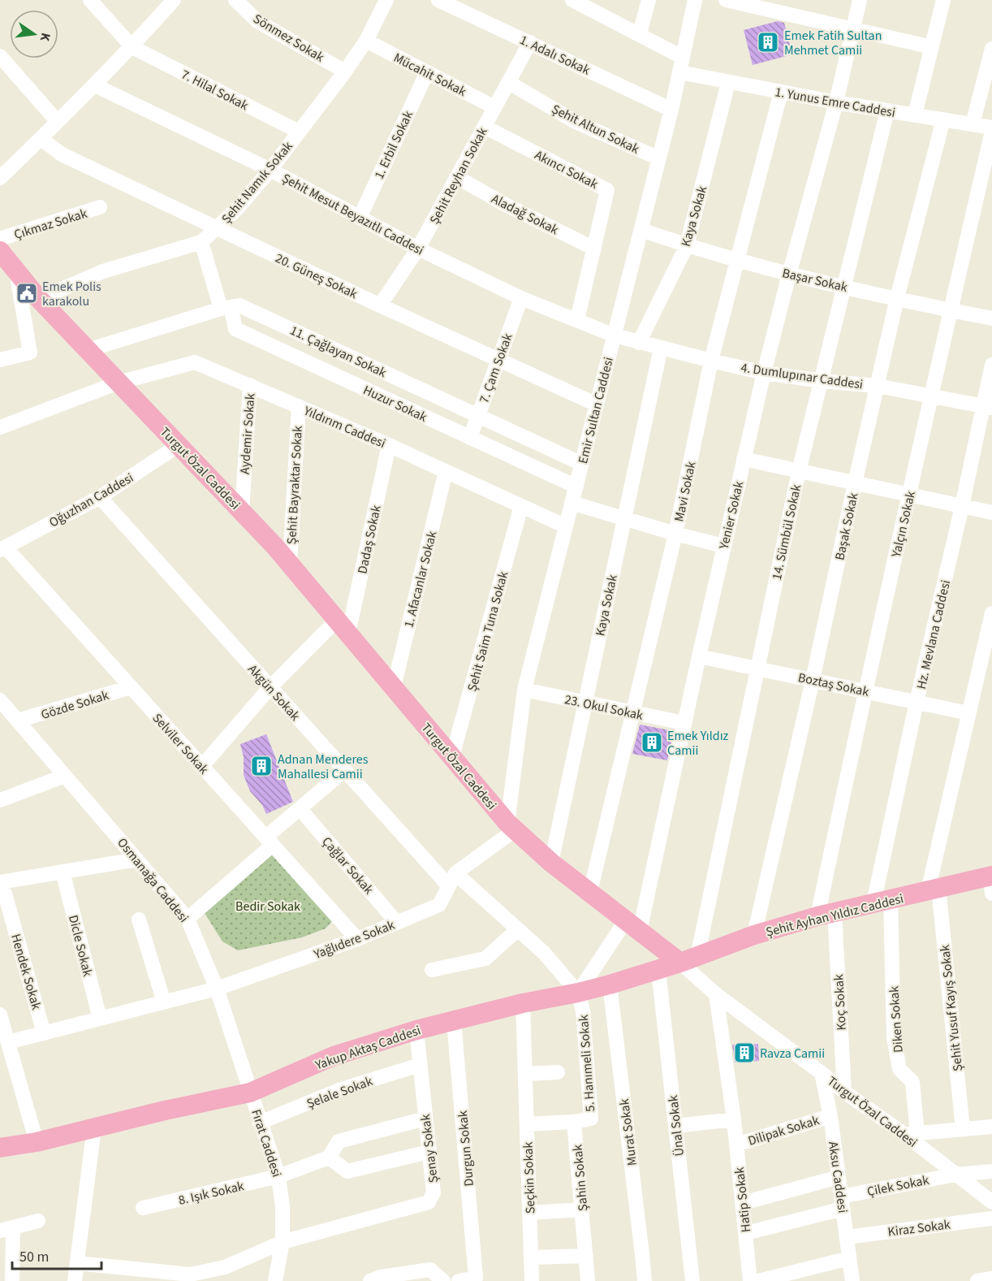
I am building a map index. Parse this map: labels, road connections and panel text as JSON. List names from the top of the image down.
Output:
{
  "streets": {
    "main road": ["Turgut Özal Caddesi", "Şehit Ayhan Yıldız Caddesi", "Yakup Aktaş Caddesi"],
    "street": [
      "Sönmez Sokak",
      "1. Adalı Sokak",
      "Mücahit Sokak",
      "7. Hilal Sokak",
      "1. Yunus Emre Caddesi",
      "Şehit Altun Sokak",
      "1. Erbil Sokak",
      "Akıncı Sokak",
      "Şehit Reyhan Sokak",
      "Şehit Namık Sokak",
      "Şehit Mesut Beyazıtlı Caddesi",
      "Aladağ Sokak",
      "Kaya Sokak",
      "Çıkmaz Sokak",
      "20. Güneş Sokak",
      "Başar Sokak",
      "11. Çağlayan Sokak",
      "7. Çam Sokak",
      "4. Dumlupınar Caddesi",
      "Huzur Sokak",
      "Emir Sultan Caddesi",
      "Yıldırım Caddesi",
      "Aydemir Sokak",
      "Şehit Bayraktar Sokak",
      "Mavi Sokak",
      "Oğuzhan Caddesi",
      "Yenier Sokak",
      "Yalçın Sokak",
      "Başak Sokak",
      "14. Sümbül Sokak",
      "Dadaş Sokak",
      "1. Afacanlar Sokak",
      "Şehit Saim Tuna Sokak",
      "Hz. Mevlana Caddesi",
      "Boztaş Sokak",
      "Akgün Sokak",
      "Gözde Sokak",
      "23. Okul Sokak",
      "Selviler Sokak",
      "Çağlar Sokak",
      "Osmanağa Caddesi",
      "Yağlıdere Sokak",
      "Dicle Sokak",
      "Hendek Sokak",
      "Koç Sokak",
      "Şehit Yusuf Kayış Sokak",
      "Diken Sokak",
      "5. Hanımeli Sokak",
      "Şelale Sokak",
      "Ünal Sokak",
      "Dilipak Sokak",
      "Murat Sokak",
      "Fırat Caddesi",
      "Şenay Sokak",
      "Durgun Sokak",
      "Aksu Caddesi",
      "Seçkin Sokak",
      "Şahin Sokak",
      "Çilek Sokak",
      "8. Işık Sokak",
      "Hatip Sokak",
      "Kiraz Sokak"
    ]
  },
  "crossings": [
    ["Sönmez Sokak", "Şehit Namık Sokak"],
    ["1. Adalı Sokak", "Şehit Reyhan Sokak"],
    ["1. Adalı Sokak", "Emir Sultan Caddesi"],
    ["Mücahit Sokak", "1. Erbil Sokak"],
    ["Mücahit Sokak", "Şehit Reyhan Sokak"],
    ["Mücahit Sokak", "Şehit Namık Sokak"],
    ["7. Hilal Sokak", "Şehit Namık Sokak"],
    ["1. Yunus Emre Caddesi", "Kaya Sokak"],
    ["1. Yunus Emre Caddesi", "Emir Sultan Caddesi"],
    ["1. Yunus Emre Caddesi", "Mavi Sokak"],
    ["1. Yunus Emre Caddesi", "Yenier Sokak"],
    ["1. Yunus Emre Caddesi", "Başak Sokak"],
    ["1. Yunus Emre Caddesi", "14. Sümbül Sokak"],
    ["Şehit Altun Sokak", "Şehit Reyhan Sokak"],
    ["Şehit Altun Sokak", "Emir Sultan Caddesi"],
    ["1. Erbil Sokak", "Şehit Mesut Beyazıtlı Caddesi"],
    ["Akıncı Sokak", "Şehit Reyhan Sokak"],
    ["Akıncı Sokak", "Şehit Mesut Beyazıtlı Caddesi"],
    ["Akıncı Sokak", "Aladağ Sokak"],
    ["Şehit Reyhan Sokak", "Şehit Mesut Beyazıtlı Caddesi"],
    ["Şehit Reyhan Sokak", "Aladağ Sokak"],
    ["Şehit Reyhan Sokak", "20. Güneş Sokak"],
    ["Şehit Namık Sokak", "Şehit Mesut Beyazıtlı Caddesi"],
    ["Şehit Namık Sokak", "20. Güneş Sokak"],
    ["Şehit Namık Sokak", "Turgut Özal Caddesi"],
    ["Şehit Mesut Beyazıtlı Caddesi", "7. Çam Sokak"],
    ["Şehit Mesut Beyazıtlı Caddesi", "4. Dumlupınar Caddesi"],
    ["Şehit Mesut Beyazıtlı Caddesi", "Emir Sultan Caddesi"],
    ["Kaya Sokak", "Başar Sokak"],
    ["Kaya Sokak", "4. Dumlupınar Caddesi"],
    ["Kaya Sokak", "Turgut Özal Caddesi"],
    ["Kaya Sokak", "23. Okul Sokak"],
    ["20. Güneş Sokak", "7. Çam Sokak"],
    ["20. Güneş Sokak", "Emir Sultan Caddesi"],
    ["Başar Sokak", "Emir Sultan Caddesi"],
    ["Başar Sokak", "Mavi Sokak"],
    ["Başar Sokak", "Yenier Sokak"],
    ["Başar Sokak", "Yalçın Sokak"],
    ["Başar Sokak", "Başak Sokak"],
    ["Başar Sokak", "14. Sümbül Sokak"],
    ["11. Çağlayan Sokak", "7. Çam Sokak"],
    ["11. Çağlayan Sokak", "Huzur Sokak"],
    ["11. Çağlayan Sokak", "Emir Sultan Caddesi"],
    ["11. Çağlayan Sokak", "Turgut Özal Caddesi"],
    ["7. Çam Sokak", "Huzur Sokak"],
    ["4. Dumlupınar Caddesi", "Emir Sultan Caddesi"],
    ["4. Dumlupınar Caddesi", "Mavi Sokak"],
    ["4. Dumlupınar Caddesi", "Yenier Sokak"],
    ["4. Dumlupınar Caddesi", "Yalçın Sokak"],
    ["4. Dumlupınar Caddesi", "Başak Sokak"],
    ["4. Dumlupınar Caddesi", "14. Sümbül Sokak"],
    ["4. Dumlupınar Caddesi", "Hz. Mevlana Caddesi"],
    ["Huzur Sokak", "Emir Sultan Caddesi"],
    ["Emir Sultan Caddesi", "Yıldırım Caddesi"],
    ["Emir Sultan Caddesi", "Turgut Özal Caddesi"],
    ["Emir Sultan Caddesi", "23. Okul Sokak"],
    ["Emir Sultan Caddesi", "Yağlıdere Sokak"],
    ["Yıldırım Caddesi", "Aydemir Sokak"],
    ["Yıldırım Caddesi", "Turgut Özal Caddesi"],
    ["Yıldırım Caddesi", "Şehit Bayraktar Sokak"],
    ["Yıldırım Caddesi", "Dadaş Sokak"],
    ["Yıldırım Caddesi", "1. Afacanlar Sokak"],
    ["Yıldırım Caddesi", "Şehit Saim Tuna Sokak"],
    ["Aydemir Sokak", "Turgut Özal Caddesi"],
    ["Turgut Özal Caddesi", "Şehit Bayraktar Sokak"],
    ["Turgut Özal Caddesi", "Mavi Sokak"],
    ["Turgut Özal Caddesi", "Oğuzhan Caddesi"],
    ["Turgut Özal Caddesi", "Yenier Sokak"],
    ["Turgut Özal Caddesi", "14. Sümbül Sokak"],
    ["Turgut Özal Caddesi", "Dadaş Sokak"],
    ["Turgut Özal Caddesi", "1. Afacanlar Sokak"],
    ["Turgut Özal Caddesi", "Şehit Saim Tuna Sokak"],
    ["Turgut Özal Caddesi", "Şehit Ayhan Yıldız Caddesi"],
    ["Turgut Özal Caddesi", "Yağlıdere Sokak"],
    ["Turgut Özal Caddesi", "Koç Sokak"],
    ["Turgut Özal Caddesi", "Diken Sokak"],
    ["Turgut Özal Caddesi", "Yakup Aktaş Caddesi"],
    ["Turgut Özal Caddesi", "Aksu Caddesi"],
    ["Turgut Özal Caddesi", "Çilek Sokak"],
    ["Turgut Özal Caddesi", "Hatip Sokak"],
    ["Mavi Sokak", "23. Okul Sokak"],
    ["Oğuzhan Caddesi", "Akgün Sokak"],
    ["Oğuzhan Caddesi", "Selviler Sokak"],
    ["Yenier Sokak", "Boztaş Sokak"],
    ["Yenier Sokak", "23. Okul Sokak"],
    ["Yalçın Sokak", "Boztaş Sokak"],
    ["Yalçın Sokak", "Şehit Ayhan Yıldız Caddesi"],
    ["Yalçın Sokak", "Koç Sokak"],
    ["Başak Sokak", "Boztaş Sokak"],
    ["Başak Sokak", "Şehit Ayhan Yıldız Caddesi"],
    ["14. Sümbül Sokak", "Boztaş Sokak"],
    ["14. Sümbül Sokak", "Şehit Ayhan Yıldız Caddesi"],
    ["14. Sümbül Sokak", "Yakup Aktaş Caddesi"],
    ["Hz. Mevlana Caddesi", "Boztaş Sokak"],
    ["Hz. Mevlana Caddesi", "Şehit Ayhan Yıldız Caddesi"],
    ["Hz. Mevlana Caddesi", "Diken Sokak"],
    ["Boztaş Sokak", "Şehit Yusuf Kayış Sokak"],
    ["Akgün Sokak", "Yağlıdere Sokak"],
    ["Akgün Sokak", "Yakup Aktaş Caddesi"],
    ["Akgün Sokak", "5. Hanımeli Sokak"],
    ["Gözde Sokak", "Selviler Sokak"],
    ["Gözde Sokak", "Osmanağa Caddesi"],
    ["Selviler Sokak", "Yağlıdere Sokak"],
    ["Çağlar Sokak", "Yağlıdere Sokak"],
    ["Osmanağa Caddesi", "Yağlıdere Sokak"],
    ["Osmanağa Caddesi", "Yakup Aktaş Caddesi"],
    ["Osmanağa Caddesi", "Fırat Caddesi"],
    ["Şehit Ayhan Yıldız Caddesi", "Koç Sokak"],
    ["Şehit Ayhan Yıldız Caddesi", "Şehit Yusuf Kayış Sokak"],
    ["Şehit Ayhan Yıldız Caddesi", "Diken Sokak"],
    ["Şehit Ayhan Yıldız Caddesi", "Yakup Aktaş Caddesi"],
    ["Yağlıdere Sokak", "Dicle Sokak"],
    ["Yağlıdere Sokak", "Hendek Sokak"],
    ["Yakup Aktaş Caddesi", "5. Hanımeli Sokak"],
    ["Yakup Aktaş Caddesi", "Ünal Sokak"],
    ["Yakup Aktaş Caddesi", "Murat Sokak"],
    ["Yakup Aktaş Caddesi", "Fırat Caddesi"],
    ["Yakup Aktaş Caddesi", "Şenay Sokak"],
    ["Yakup Aktaş Caddesi", "Durgun Sokak"],
    ["Yakup Aktaş Caddesi", "Seçkin Sokak"],
    ["5. Hanımeli Sokak", "Şahin Sokak"],
    ["Şelale Sokak", "Fırat Caddesi"],
    ["Şelale Sokak", "Şenay Sokak"],
    ["Dilipak Sokak", "Aksu Caddesi"],
    ["Dilipak Sokak", "Hatip Sokak"],
    ["Fırat Caddesi", "Şenay Sokak"],
    ["Fırat Caddesi", "8. Işık Sokak"],
    ["Aksu Caddesi", "Çilek Sokak"],
    ["Aksu Caddesi", "Kiraz Sokak"],
    ["Çilek Sokak", "Hatip Sokak"]
  ],
  "parks": ["Bedir Sokak"],
  "places": {
    "building": [
      "Emek Fatih Sultan Mehmet Camii",
      "Emek Yıldız Camii",
      "Adnan Menderes Mahallesi Camii",
      "Ravza Camii"
    ],
    "public building": ["Emek Polis karakolu"]
  },
  "scale_bar": "50 m",
  "north": "right"
}
